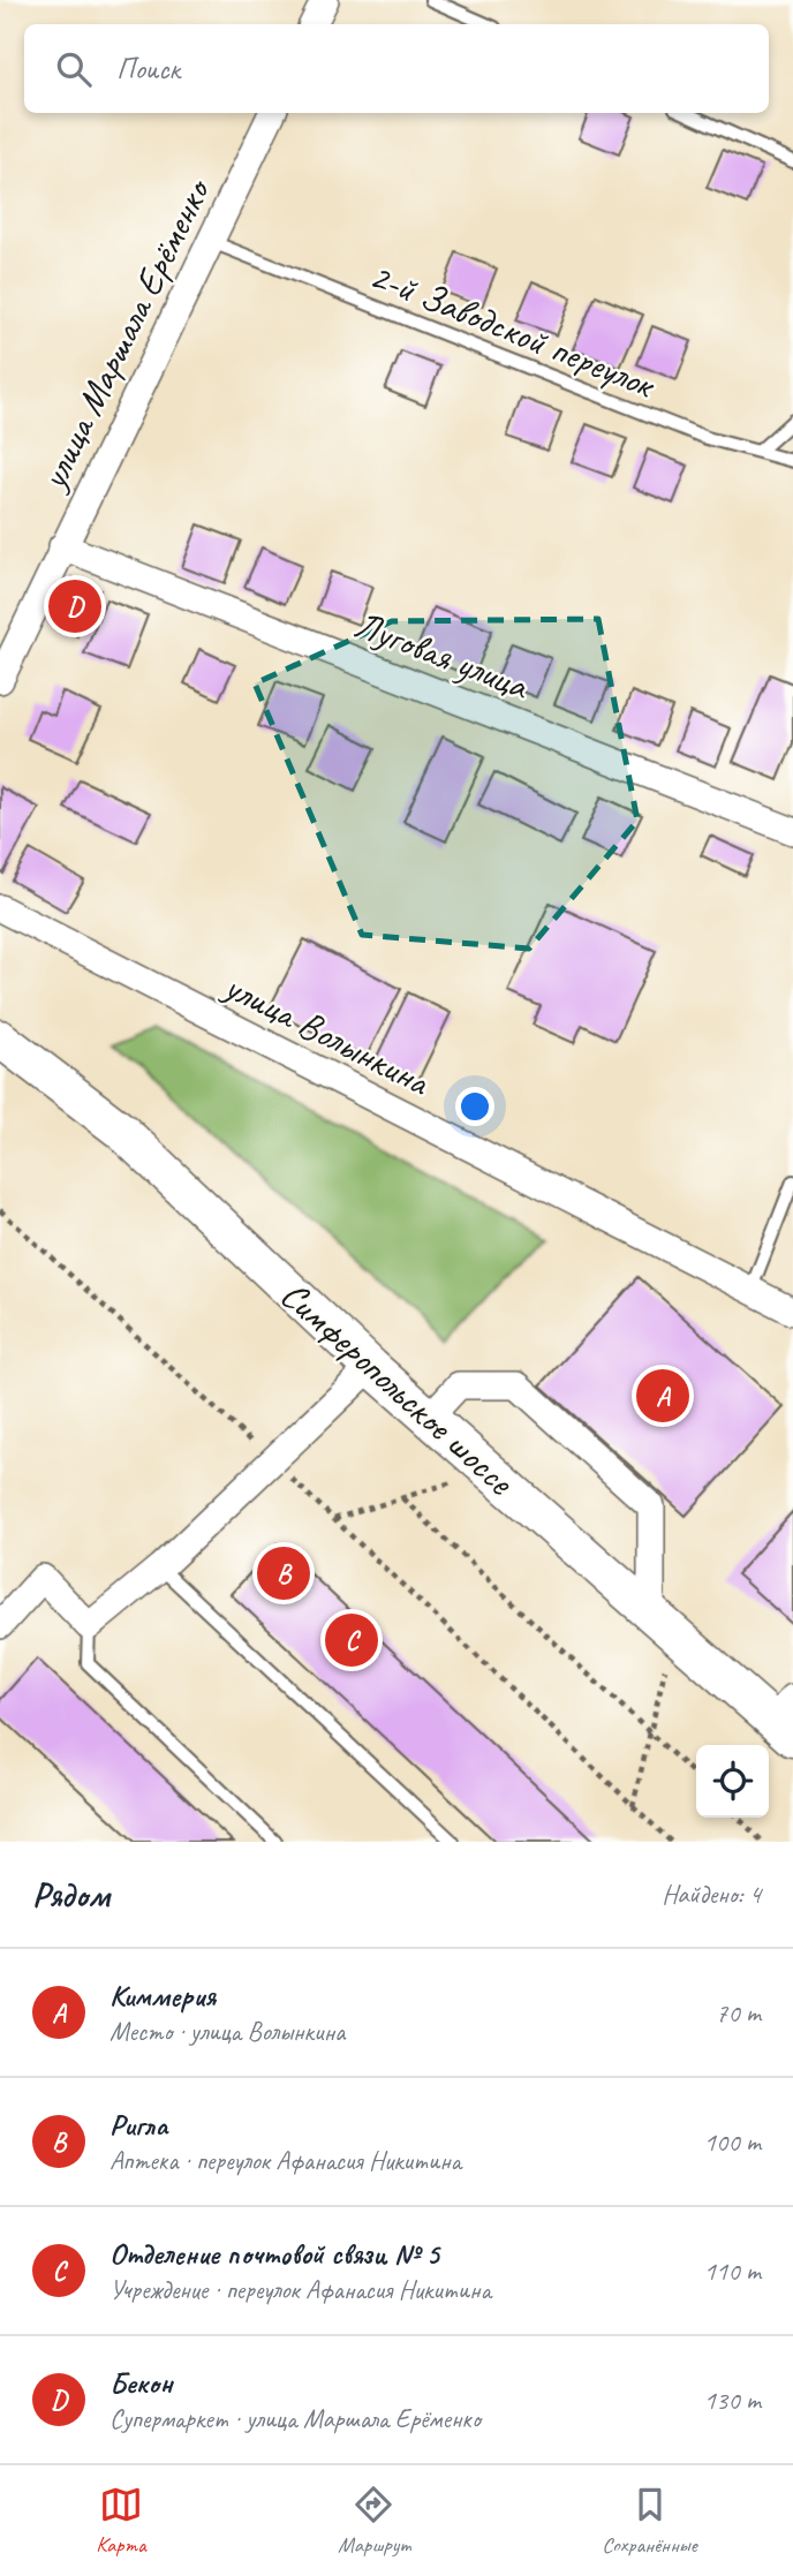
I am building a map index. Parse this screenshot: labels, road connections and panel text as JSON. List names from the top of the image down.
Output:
{
  "streets": {
    "main road": ["Симферопольское шоссе"],
    "street": ["улица Маршала Ерёменко", "Луговая улица", "улица Волынкина"],
    "lane": ["2-й Заводской переулок"]
  },
  "crossings": [
    ["2-й Заводской переулок", "улица Маршала Ерёменко"],
    ["улица Маршала Ерёменко", "Луговая улица"]
  ],
  "page": {
    "search": "Поиск",
    "pins": [
      "D",
      "A",
      "B",
      "C"
    ],
    "heading": ["Рядом", "Найдено: 4"],
    "list": [
      {
        "mark": "A",
        "name": "Киммерия",
        "note": "Место · улица Волынкина",
        "value": "70 m"
      },
      {
        "mark": "B",
        "name": "Ригла",
        "note": "Аптека · переулок Афанасия Никитина",
        "value": "100 m"
      },
      {
        "mark": "C",
        "name": "Отделение почтовой связи № 5",
        "note": "Учреждение · переулок Афанасия Никитина",
        "value": "110 m"
      },
      {
        "mark": "D",
        "name": "Бекон",
        "note": "Супермаркет · улица Маршала Ерёменко",
        "value": "130 m"
      }
    ],
    "nav": ["Карта", "Маршрут", "Сохранённые"]
  }
}
